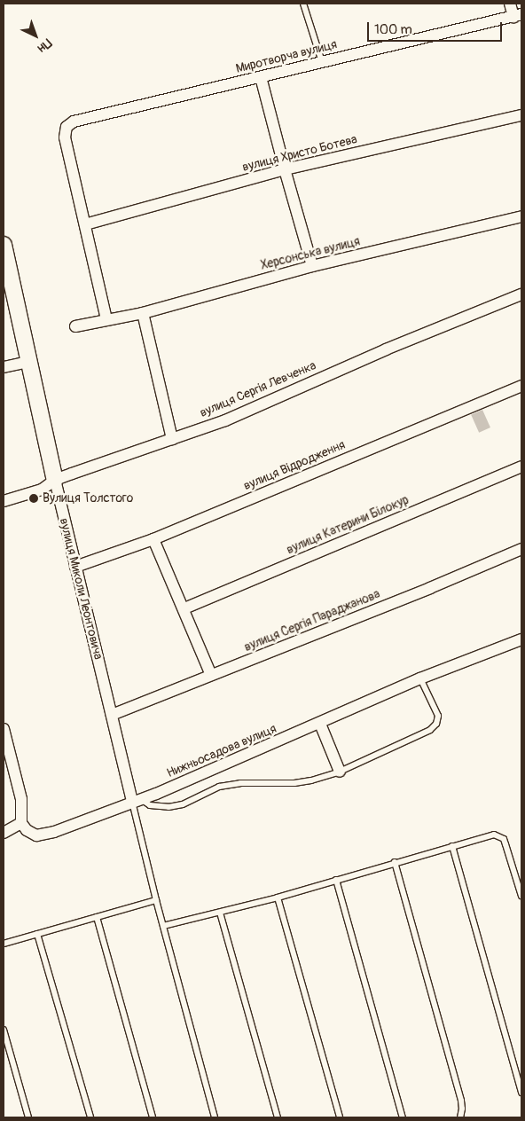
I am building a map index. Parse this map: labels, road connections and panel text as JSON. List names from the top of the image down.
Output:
{
  "streets": {
    "street": [
      "Миротворча вулиця",
      "вулиця Христо Ботева",
      "Херсонська вулиця",
      "вулиця Сергія Левченка",
      "вулиця Відродження",
      "вулиця Катерини Білокур",
      "вулиця Миколи Леонтовича",
      "вулиця Сергія Параджанова",
      "Нижньосадова вулиця"
    ]
  },
  "crossings": [
    ["Миротворча вулиця", "вулиця Христо Ботева"],
    ["вулиця Сергія Левченка", "вулиця Миколи Леонтовича"],
    ["вулиця Відродження", "вулиця Миколи Леонтовича"],
    ["вулиця Миколи Леонтовича", "вулиця Сергія Параджанова"],
    ["вулиця Миколи Леонтовича", "Нижньосадова вулиця"]
  ],
  "places": ["Вулиця Толстого"],
  "scale_bar": "100 m",
  "north": "bottom right"
}
